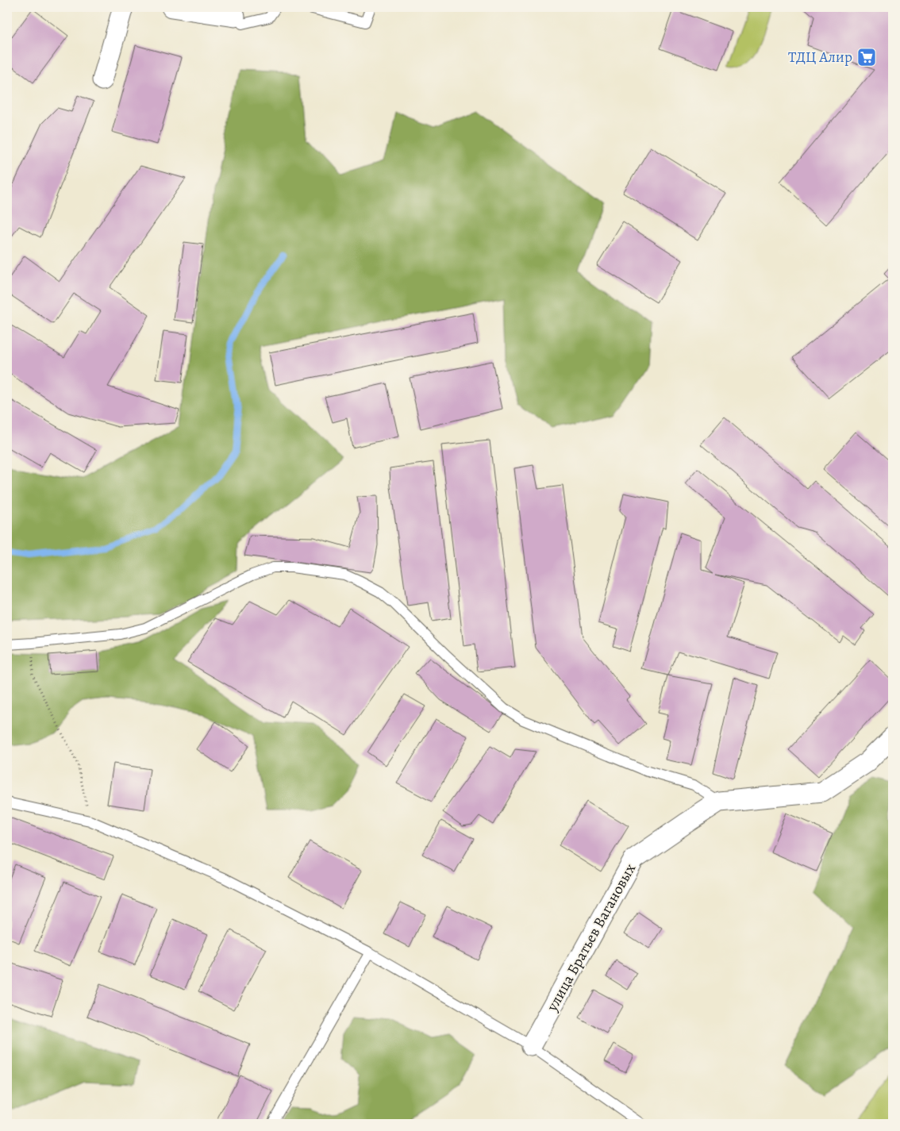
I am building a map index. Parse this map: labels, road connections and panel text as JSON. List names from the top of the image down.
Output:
{
  "streets": {
    "street": ["улица Братьев Вагановых"]
  },
  "places": {
    "supermarket": ["ТДЦ Алир"]
  }
}
